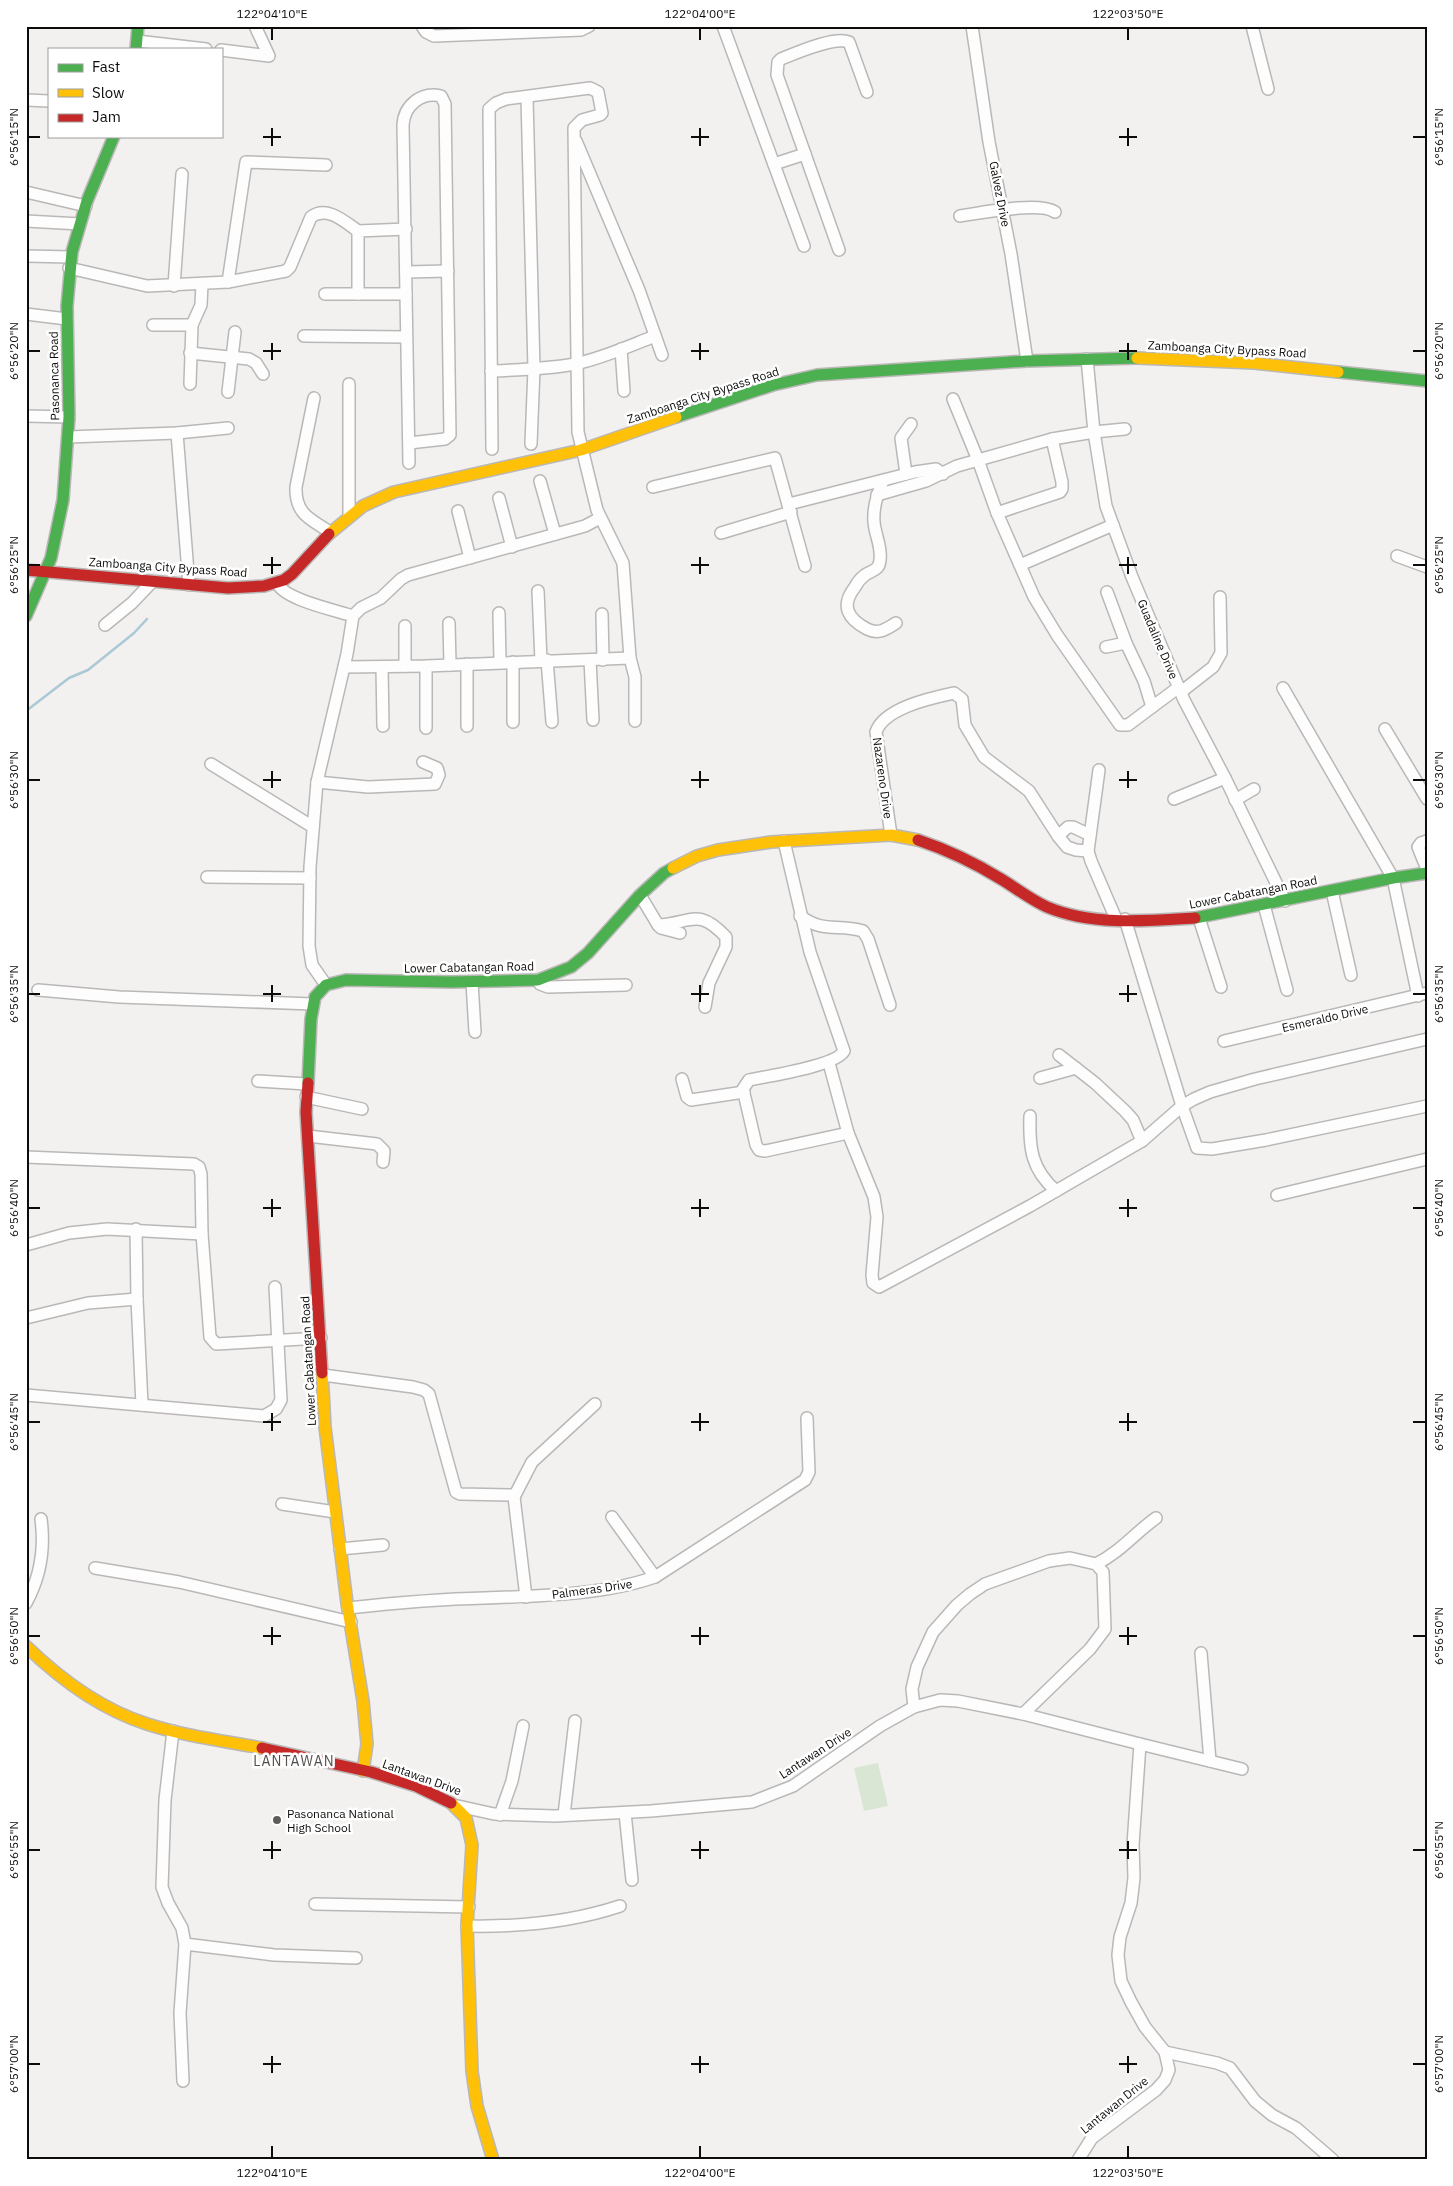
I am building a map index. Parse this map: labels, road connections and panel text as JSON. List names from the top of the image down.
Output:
{
  "streets": {
    "street": [
      "Galvez Drive",
      "Zamboanga City Bypass Road",
      "Pasonanca Road",
      "Guadaline Drive",
      "Nazareno Drive",
      "Lower Cabatangan Road",
      "Esmeraldo Drive",
      "Palmeras Drive",
      "Lantawan Drive"
    ]
  },
  "crossings": [
    ["Galvez Drive", "Zamboanga City Bypass Road"],
    ["Zamboanga City Bypass Road", "Pasonanca Road"],
    ["Zamboanga City Bypass Road", "Guadaline Drive"],
    ["Guadaline Drive", "Lower Cabatangan Road"],
    ["Nazareno Drive", "Lower Cabatangan Road"],
    ["Lower Cabatangan Road", "Palmeras Drive"],
    ["Lower Cabatangan Road", "Lantawan Drive"]
  ],
  "districts": ["LANTAWAN"],
  "places": ["Pasonanca National High School"],
  "legend": ["Fast", "Slow", "Jam"],
  "coordinates": [
    "122°04'10\"E",
    "122°04'00\"E",
    "122°03'50\"E",
    "6°56'15\"N",
    "6°56'20\"N",
    "6°56'25\"N",
    "6°56'30\"N",
    "6°56'35\"N",
    "6°56'40\"N",
    "6°56'45\"N",
    "6°56'50\"N",
    "6°56'55\"N",
    "6°57'00\"N"
  ]
}
